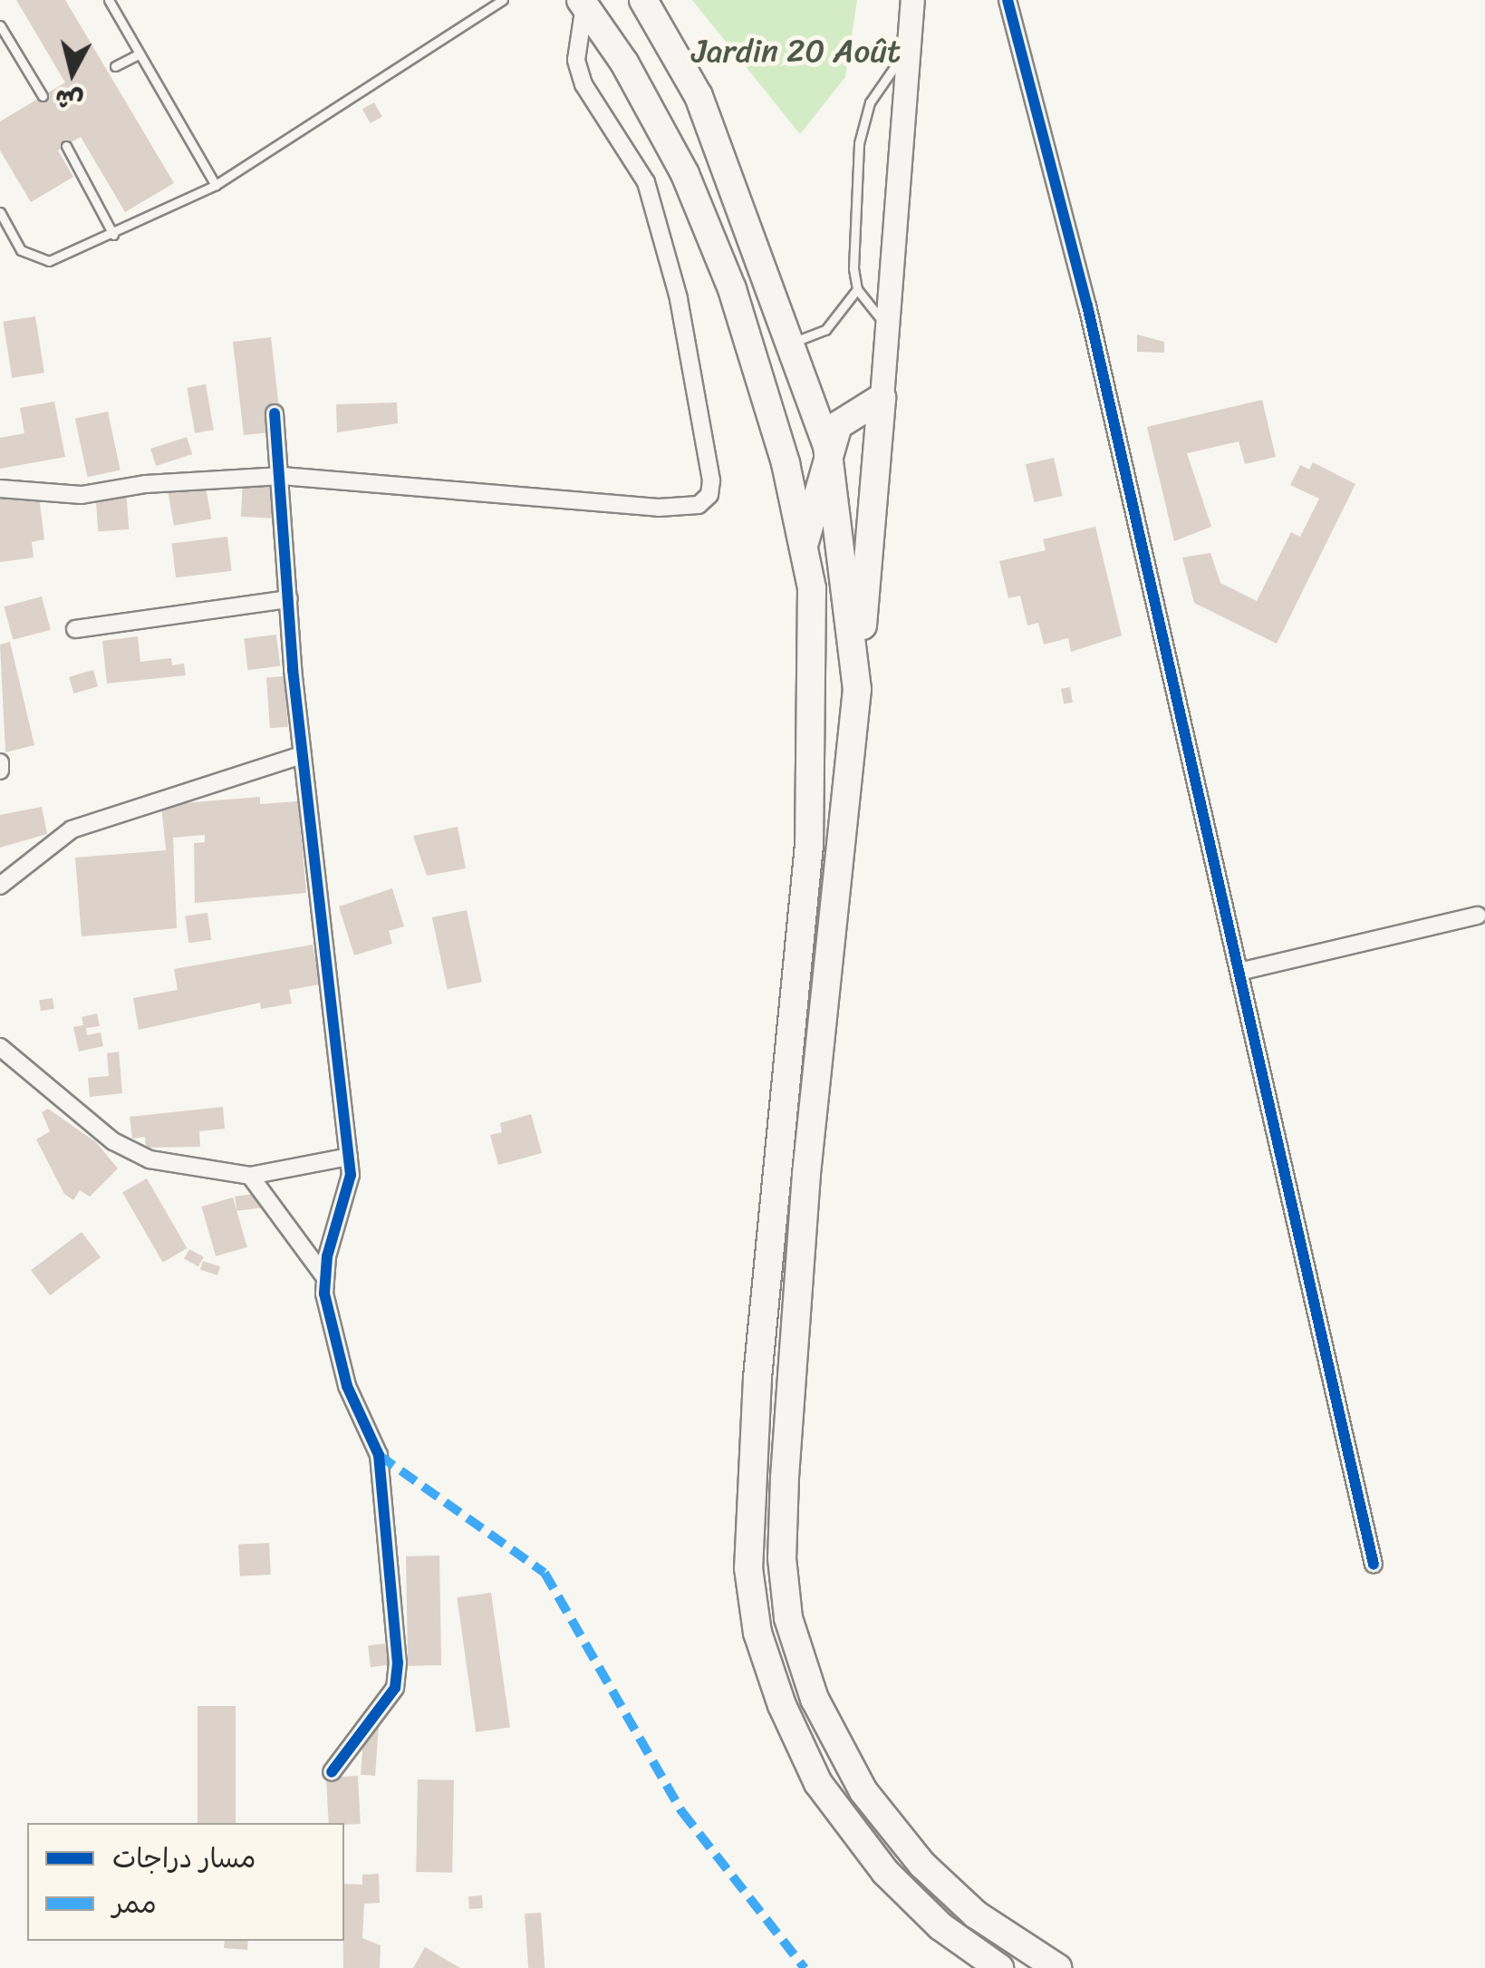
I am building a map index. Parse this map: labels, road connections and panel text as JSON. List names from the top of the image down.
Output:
{
  "parks": ["Jardin 20 Août"],
  "legend": ["مسار دراجات", "ممر"],
  "north": "bottom"
}
